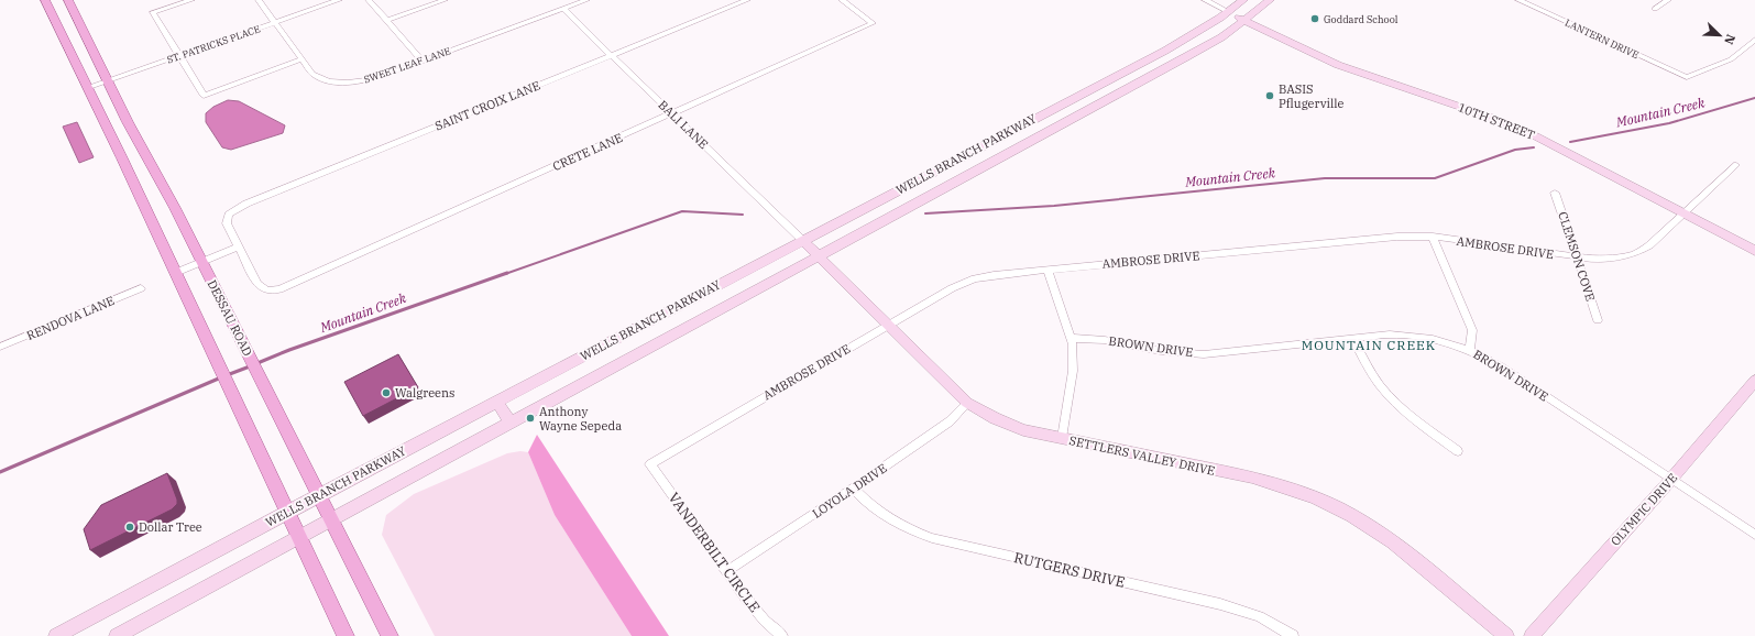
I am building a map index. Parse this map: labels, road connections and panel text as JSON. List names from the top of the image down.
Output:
{
  "streets": {
    "main road": [
      "10TH STREET",
      "WELLS BRANCH PARKWAY",
      "DESSAU ROAD",
      "SETTLERS VALLEY DRIVE",
      "OLYMPIC DRIVE"
    ],
    "street": [
      "LANTERN DRIVE",
      "ST. PATRICKS PLACE",
      "SWEET LEAF LANE",
      "SAINT CROIX LANE",
      "BALI LANE",
      "CRETE LANE",
      "AMBROSE DRIVE",
      "CLEMSON COVE",
      "RENDOVA LANE",
      "BROWN DRIVE",
      "LOYOLA DRIVE",
      "VANDERBILT CIRCLE",
      "RUTGERS DRIVE"
    ]
  },
  "crossings": [
    ["ST. PATRICKS PLACE", "SWEET LEAF LANE"],
    ["ST. PATRICKS PLACE", "DESSAU ROAD"],
    ["SWEET LEAF LANE", "BALI LANE"],
    ["SAINT CROIX LANE", "BALI LANE"],
    ["SAINT CROIX LANE", "CRETE LANE"],
    ["10TH STREET", "WELLS BRANCH PARKWAY"],
    ["10TH STREET", "AMBROSE DRIVE"],
    ["BALI LANE", "CRETE LANE"],
    ["BALI LANE", "WELLS BRANCH PARKWAY"],
    ["BALI LANE", "SETTLERS VALLEY DRIVE"],
    ["WELLS BRANCH PARKWAY", "DESSAU ROAD"],
    ["WELLS BRANCH PARKWAY", "SETTLERS VALLEY DRIVE"],
    ["AMBROSE DRIVE", "CLEMSON COVE"],
    ["AMBROSE DRIVE", "SETTLERS VALLEY DRIVE"],
    ["AMBROSE DRIVE", "VANDERBILT CIRCLE"],
    ["BROWN DRIVE", "OLYMPIC DRIVE"],
    ["SETTLERS VALLEY DRIVE", "LOYOLA DRIVE"],
    ["LOYOLA DRIVE", "VANDERBILT CIRCLE"],
    ["LOYOLA DRIVE", "RUTGERS DRIVE"]
  ],
  "districts": ["MOUNTAIN CREEK"],
  "water": ["Mountain Creek"],
  "places": [
    "Goddard School",
    "BASIS Pflugerville",
    "Walgreens",
    "Anthony Wayne Sepeda",
    "Dollar Tree"
  ],
  "north": "bottom right"
}
